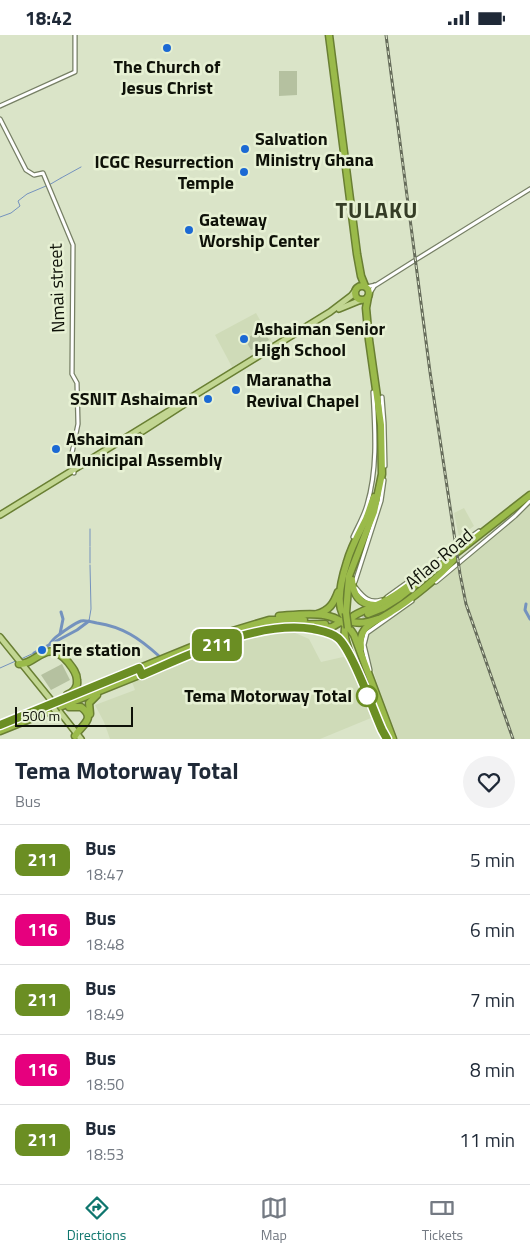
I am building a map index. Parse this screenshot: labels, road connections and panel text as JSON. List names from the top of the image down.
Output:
{
  "streets": {
    "highway": ["Aflao Road"],
    "street": ["Nmai street"]
  },
  "districts": ["TULAKU"],
  "places": [
    "The Church of Jesus Christ",
    "Salvation Ministry Ghana",
    "ICGC Resurrection Temple",
    "Gateway Worship Center",
    "Ashaiman Senior High School",
    "Maranatha Revival Chapel",
    "SSNIT Ashaiman",
    "Ashaiman Municipal Assembly",
    "Fire station",
    "Tema Motorway Total"
  ],
  "lines": ["bus line 211"],
  "scale_bar": "500 m",
  "page": {
    "status": "18:42",
    "on_map": "211",
    "scale": "500 m",
    "heading": ["Tema Motorway Total", "Bus"],
    "list": [
      {
        "mark": "211",
        "name": "Bus",
        "note": "18:47",
        "value": "5 min"
      },
      {
        "mark": "116",
        "name": "Bus",
        "note": "18:48",
        "value": "6 min"
      },
      {
        "mark": "211",
        "name": "Bus",
        "note": "18:49",
        "value": "7 min"
      },
      {
        "mark": "116",
        "name": "Bus",
        "note": "18:50",
        "value": "8 min"
      },
      {
        "mark": "211",
        "name": "Bus",
        "note": "18:53",
        "value": "11 min"
      }
    ],
    "tabs": ["Directions", "Map", "Tickets"]
  }
}
